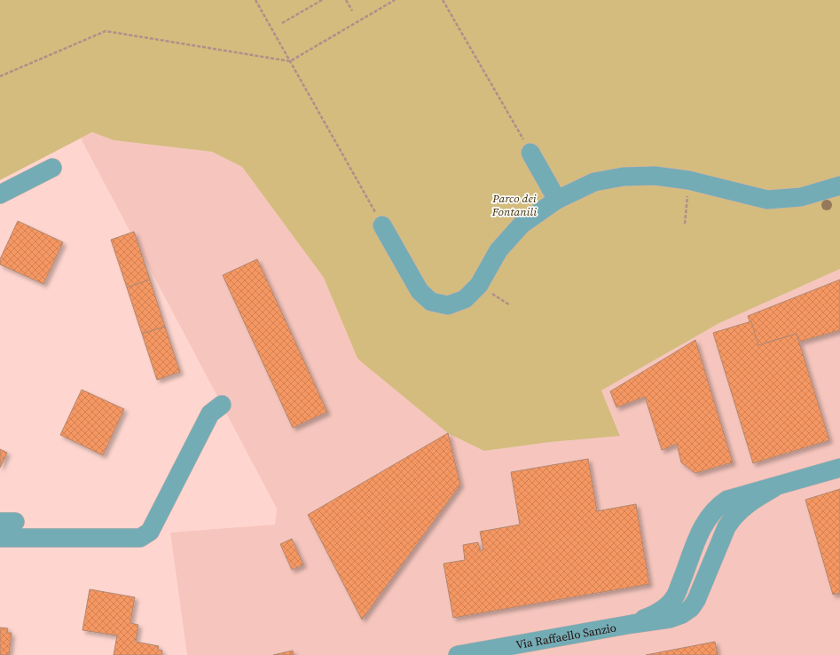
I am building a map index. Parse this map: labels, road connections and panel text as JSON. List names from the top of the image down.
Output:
{
  "streets": {
    "street": ["Via Raffaello Sanzio"]
  },
  "parks": ["Parco dei Fontanili"]
}
